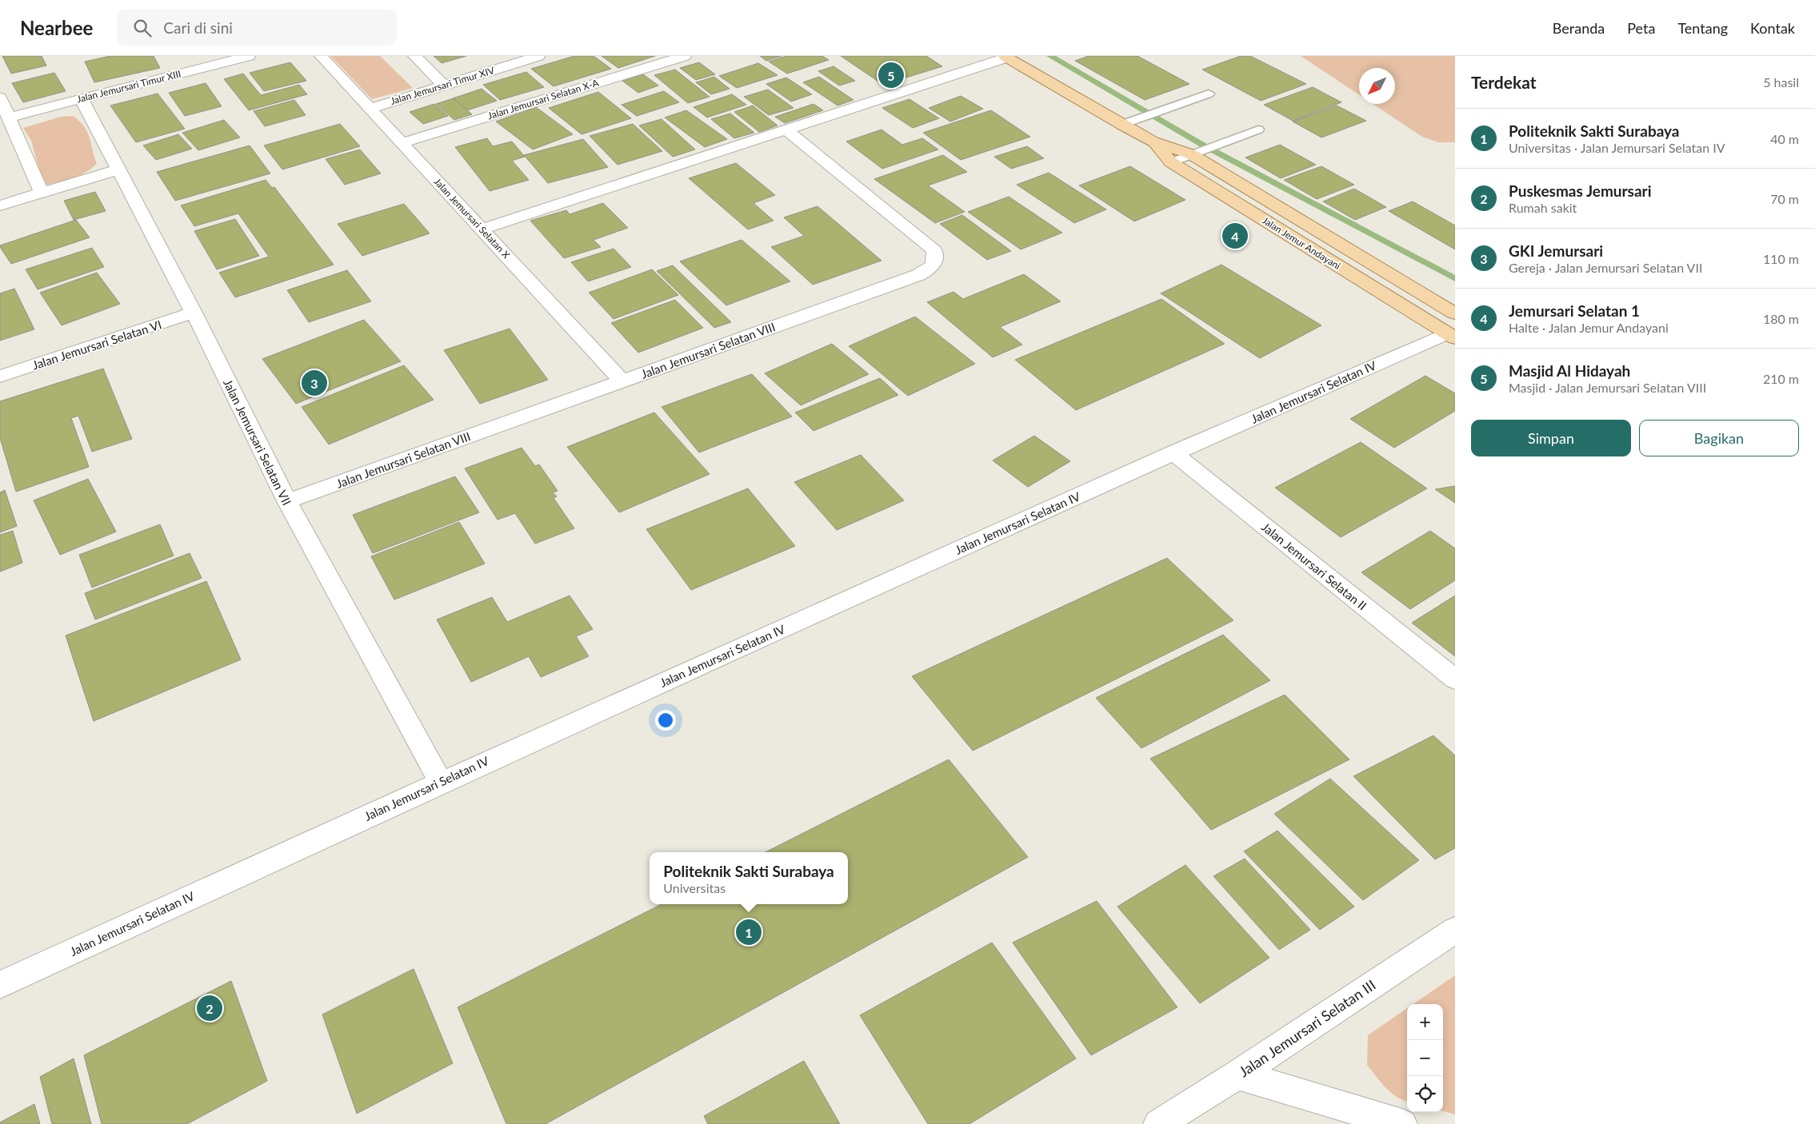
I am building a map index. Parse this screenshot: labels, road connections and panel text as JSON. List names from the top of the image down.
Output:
{
  "streets": {
    "main road": ["Jalan Jemur Andayani"],
    "street": [
      "Jalan Jemursari Timur XIV",
      "Jalan Jemursari Timur XIII",
      "Jalan Jemursari Selatan X-A",
      "Jalan Jemursari Selatan X",
      "Jalan Jemursari Selatan VI",
      "Jalan Jemursari Selatan VIII",
      "Jalan Jemursari Selatan IV",
      "Jalan Jemursari Selatan VII",
      "Jalan Jemursari Selatan II",
      "Jalan Jemursari Selatan III"
    ]
  },
  "crossings": [
    ["Jalan Jemursari Timur XIV", "Jalan Jemursari Selatan X"],
    ["Jalan Jemursari Timur XIII", "Jalan Jemursari Selatan VII"],
    ["Jalan Jemursari Selatan X-A", "Jalan Jemursari Selatan X"],
    ["Jalan Jemursari Selatan X", "Jalan Jemursari Selatan VIII"],
    ["Jalan Jemur Andayani", "Jalan Jemursari Selatan IV"],
    ["Jalan Jemursari Selatan VI", "Jalan Jemursari Selatan VII"],
    ["Jalan Jemursari Selatan VIII", "Jalan Jemursari Selatan VII"],
    ["Jalan Jemursari Selatan IV", "Jalan Jemursari Selatan VII"],
    ["Jalan Jemursari Selatan IV", "Jalan Jemursari Selatan II"]
  ],
  "north": "bottom left",
  "page": {
    "header": "Nearbee",
    "search": "Cari di sini",
    "nav": [
      "Beranda",
      "Peta",
      "Tentang",
      "Kontak"
    ],
    "heading": ["Terdekat", "5 hasil"],
    "pins": [
      "5",
      "4",
      "3",
      "1",
      "2"
    ],
    "list": [
      {
        "mark": "1",
        "name": "Politeknik Sakti Surabaya",
        "note": "Universitas · Jalan Jemursari Selatan IV",
        "value": "40 m"
      },
      {
        "mark": "2",
        "name": "Puskesmas Jemursari",
        "note": "Rumah sakit",
        "value": "70 m"
      },
      {
        "mark": "3",
        "name": "GKI Jemursari",
        "note": "Gereja · Jalan Jemursari Selatan VII",
        "value": "110 m"
      },
      {
        "mark": "4",
        "name": "Jemursari Selatan 1",
        "note": "Halte · Jalan Jemur Andayani",
        "value": "180 m"
      },
      {
        "mark": "5",
        "name": "Masjid Al Hidayah",
        "note": "Masjid · Jalan Jemursari Selatan VIII",
        "value": "210 m"
      }
    ],
    "buttons": ["Simpan", "Bagikan"],
    "popup": ["Politeknik Sakti Surabaya", "Universitas"],
    "map_buttons": ["+", "−"]
  }
}
